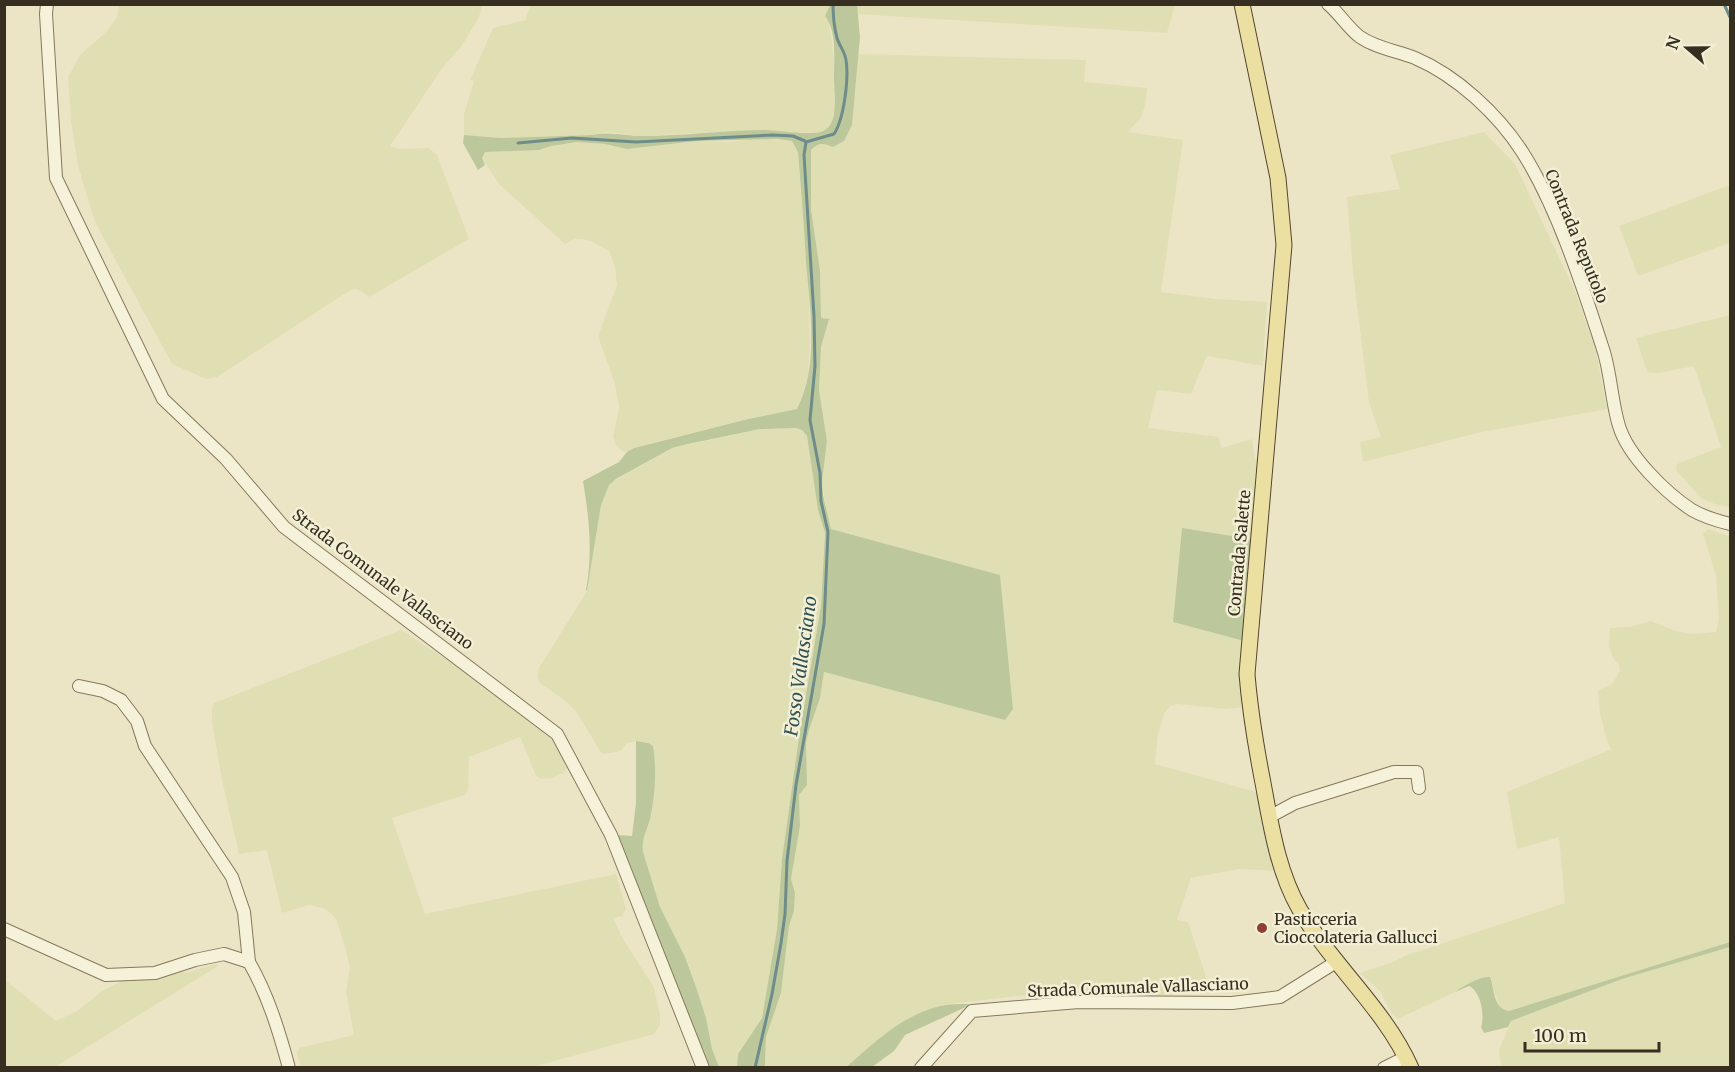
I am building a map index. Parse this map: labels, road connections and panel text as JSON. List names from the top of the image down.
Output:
{
  "streets": {
    "main road": ["Contrada Salette"],
    "street": ["Contrada Reputolo", "Strada Comunale Vallasciano"]
  },
  "crossings": [
    ["Contrada Salette", "Strada Comunale Vallasciano"]
  ],
  "water": ["Fosso Vallasciano"],
  "places": ["Pasticceria Cioccolateria Gallucci"],
  "scale_bar": "100 m",
  "north": "left"
}
